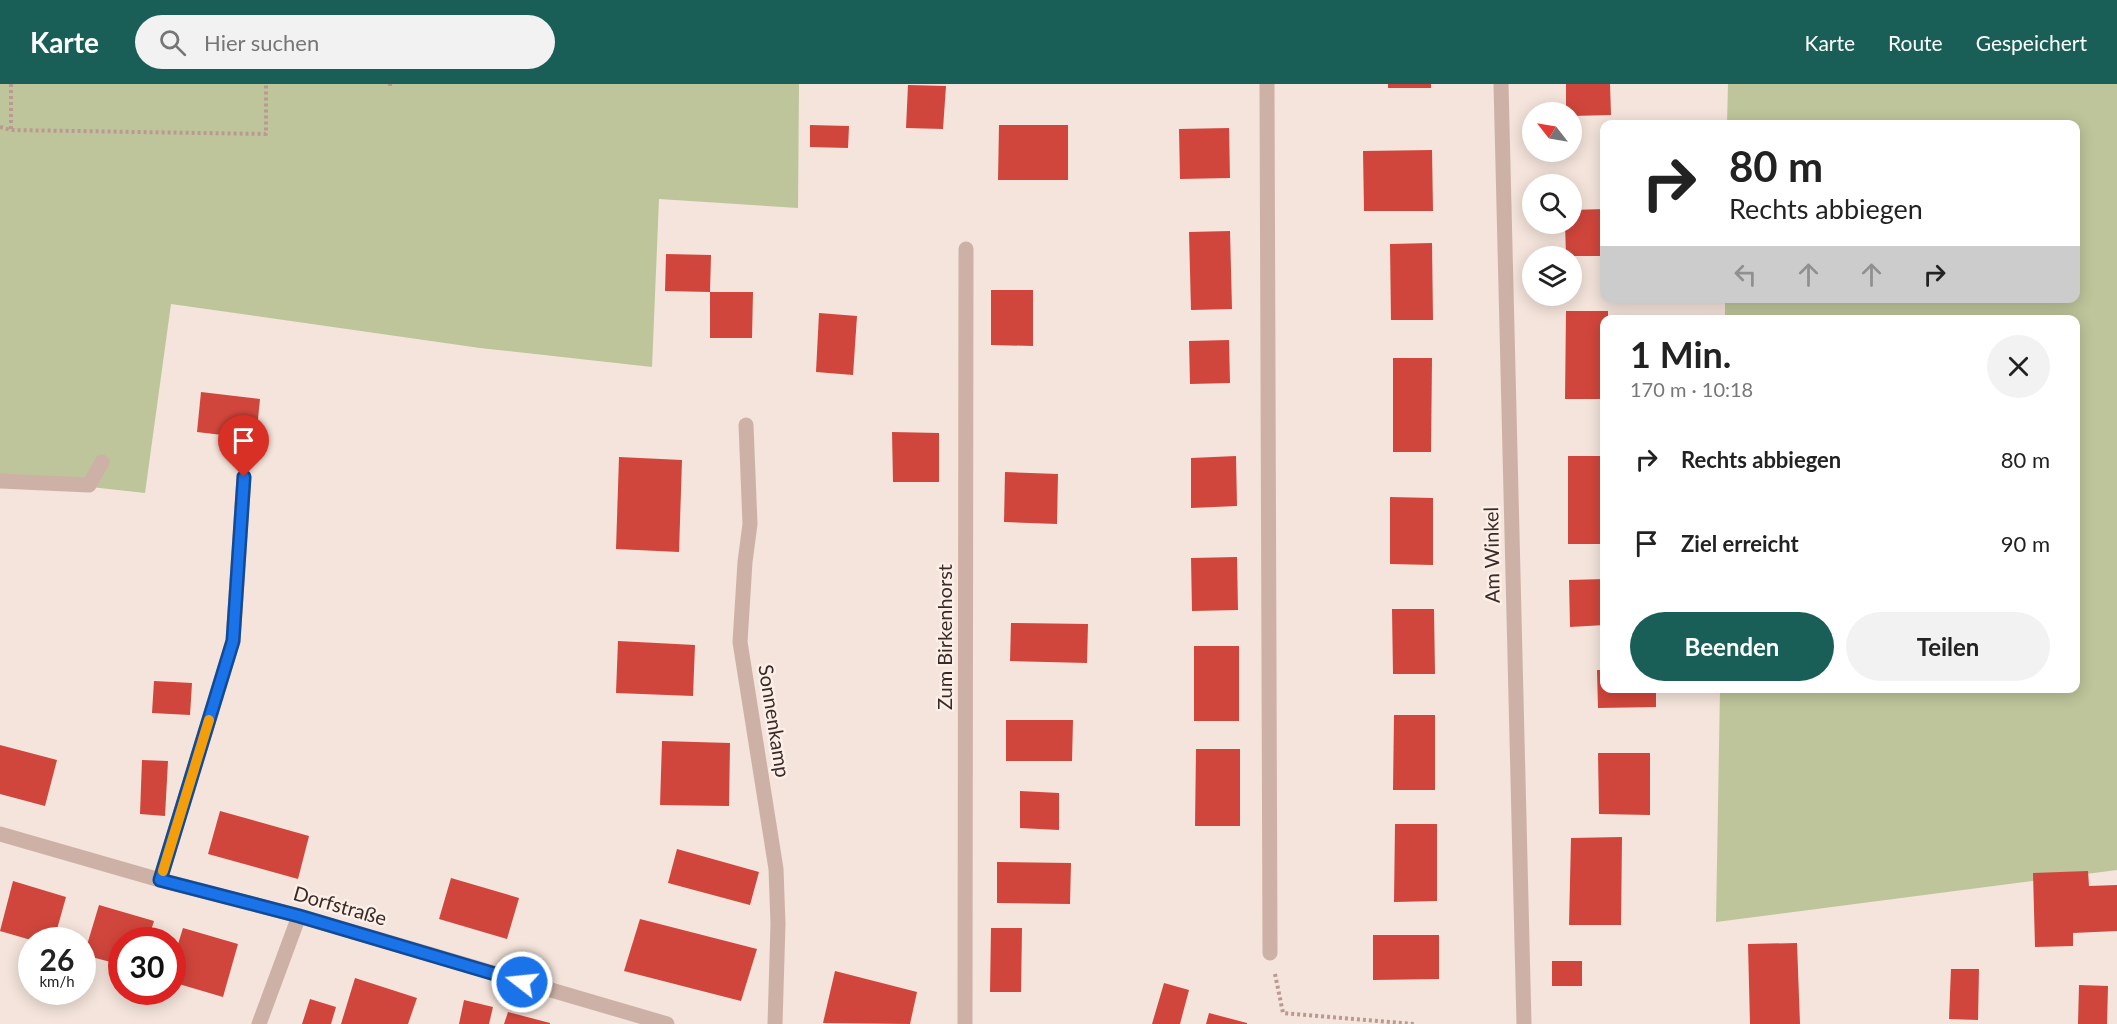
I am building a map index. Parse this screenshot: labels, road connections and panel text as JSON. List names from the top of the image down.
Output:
{
  "streets": {
    "street": [
      "Am Winkel",
      "Zum Birkenhorst",
      "Sonnenkamp",
      "Dorfstraße"
    ]
  },
  "north": "top left",
  "page": {
    "header": "Karte",
    "search": "Hier suchen",
    "nav": ["Karte", "Route", "Gespeichert"],
    "turn": ["80 m", "Rechts abbiegen"],
    "heading": ["1 Min.", "170 m · 10:18"],
    "list": [
      {
        "name": "Rechts abbiegen",
        "value": "80 m"
      },
      {
        "name": "Ziel erreicht",
        "value": "90 m"
      }
    ],
    "buttons": ["Beenden", "Teilen"],
    "speed": "26 km/h",
    "limit": "30"
  }
}
